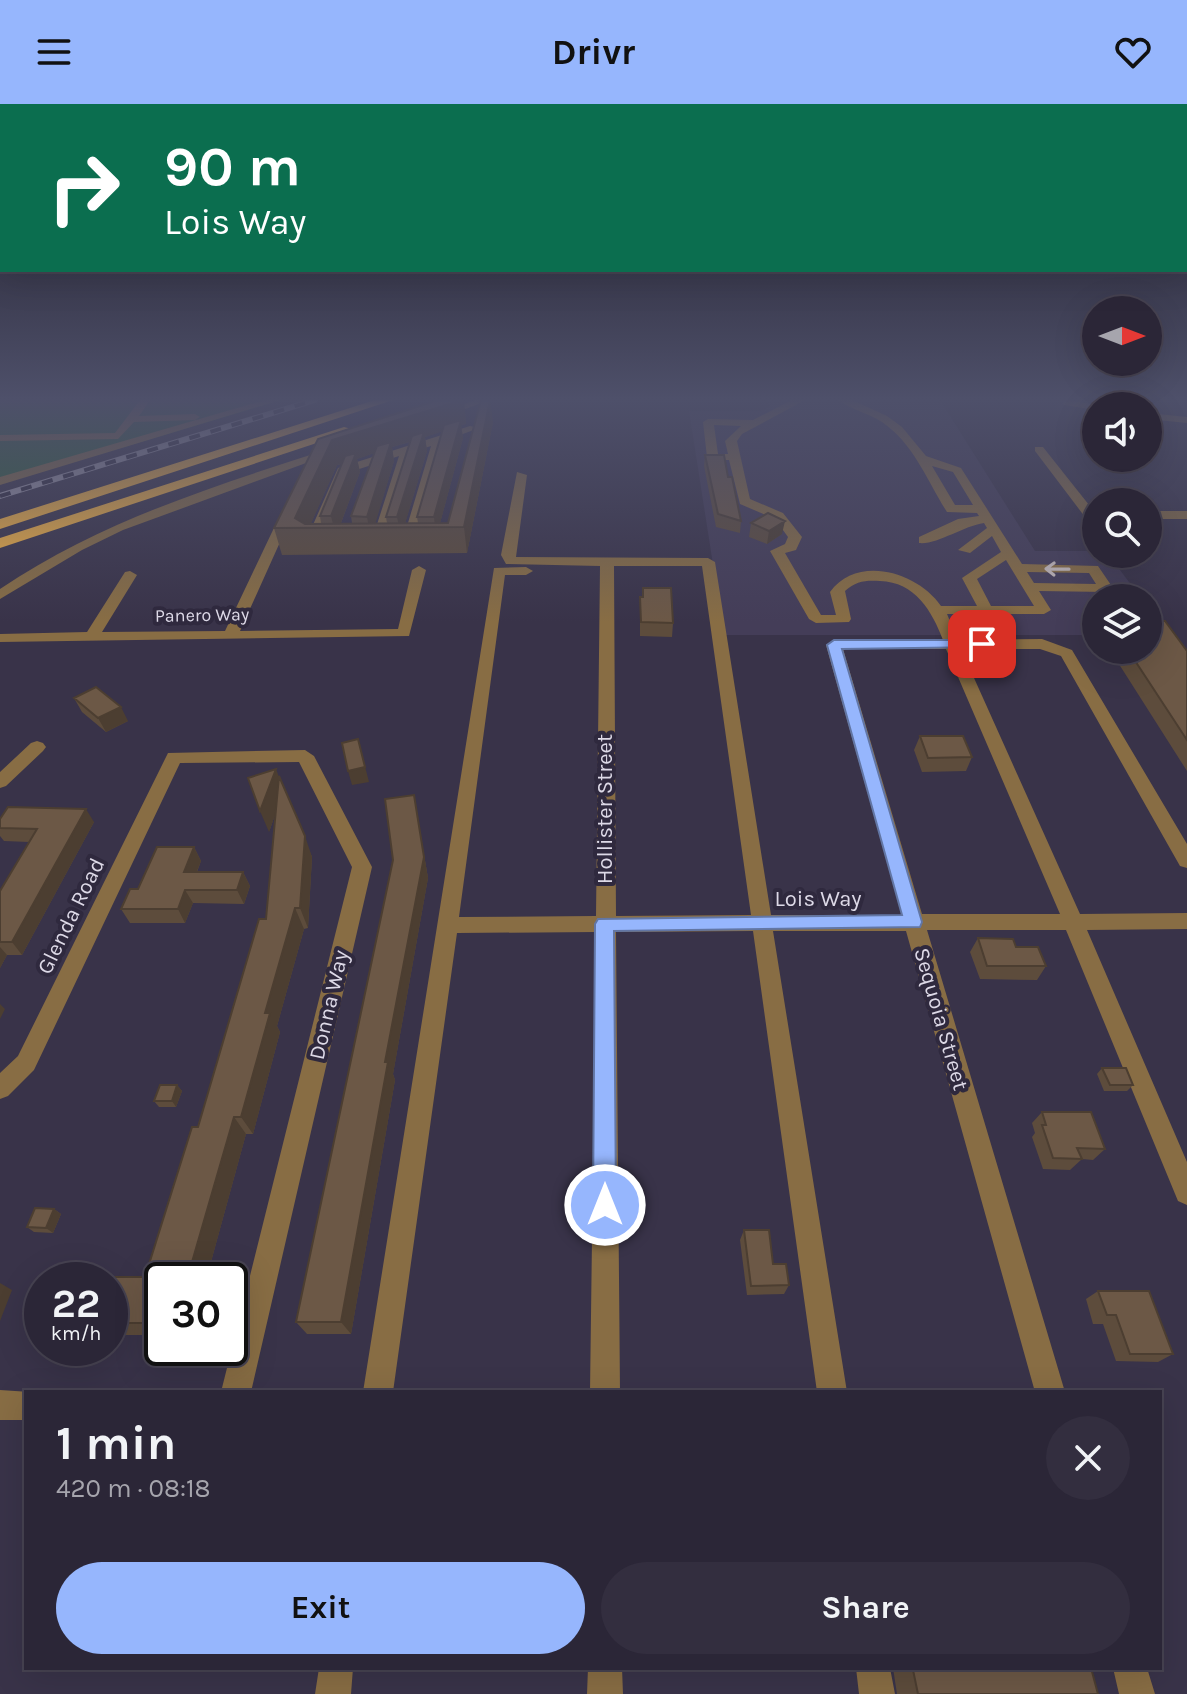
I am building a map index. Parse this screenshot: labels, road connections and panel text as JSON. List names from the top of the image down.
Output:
{
  "streets": {
    "street": [
      "Panero Way",
      "Hollister Street",
      "Lois Way",
      "Glenda Road",
      "Donna Way",
      "Sequoia Street"
    ]
  },
  "crossings": [
    ["Hollister Street", "Lois Way"],
    ["Lois Way", "Sequoia Street"],
    ["Glenda Road", "Donna Way"]
  ],
  "north": "right",
  "page": {
    "header": "Drivr",
    "turn": ["90 m", "Lois Way"],
    "speed": "22 km/h",
    "limit": "30",
    "heading": ["1 min", "420 m · 08:18"],
    "buttons": ["Exit", "Share"]
  }
}
